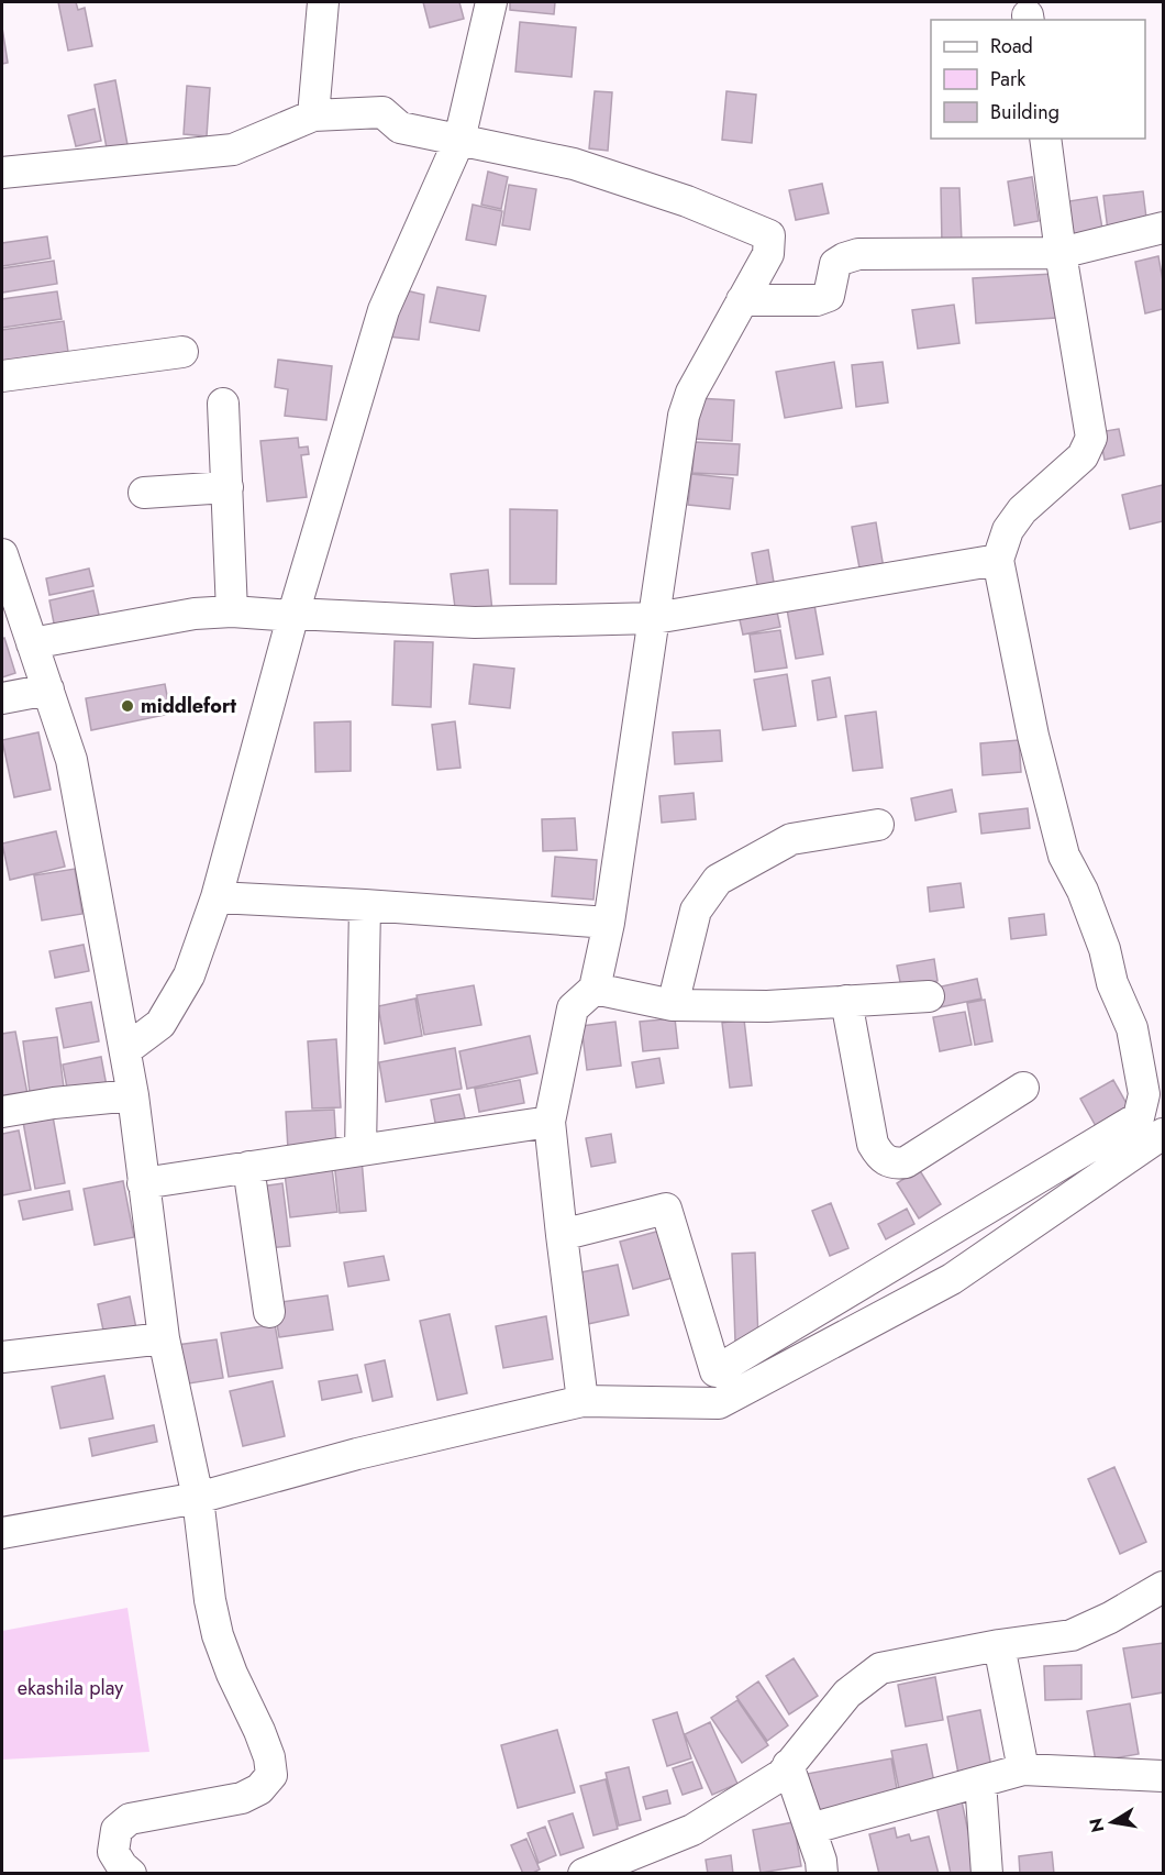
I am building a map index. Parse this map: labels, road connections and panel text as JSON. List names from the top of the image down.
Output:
{
  "parks": ["ekashila play"],
  "places": ["middlefort"],
  "legend": ["Road", "Park", "Building"],
  "north": "left"
}
